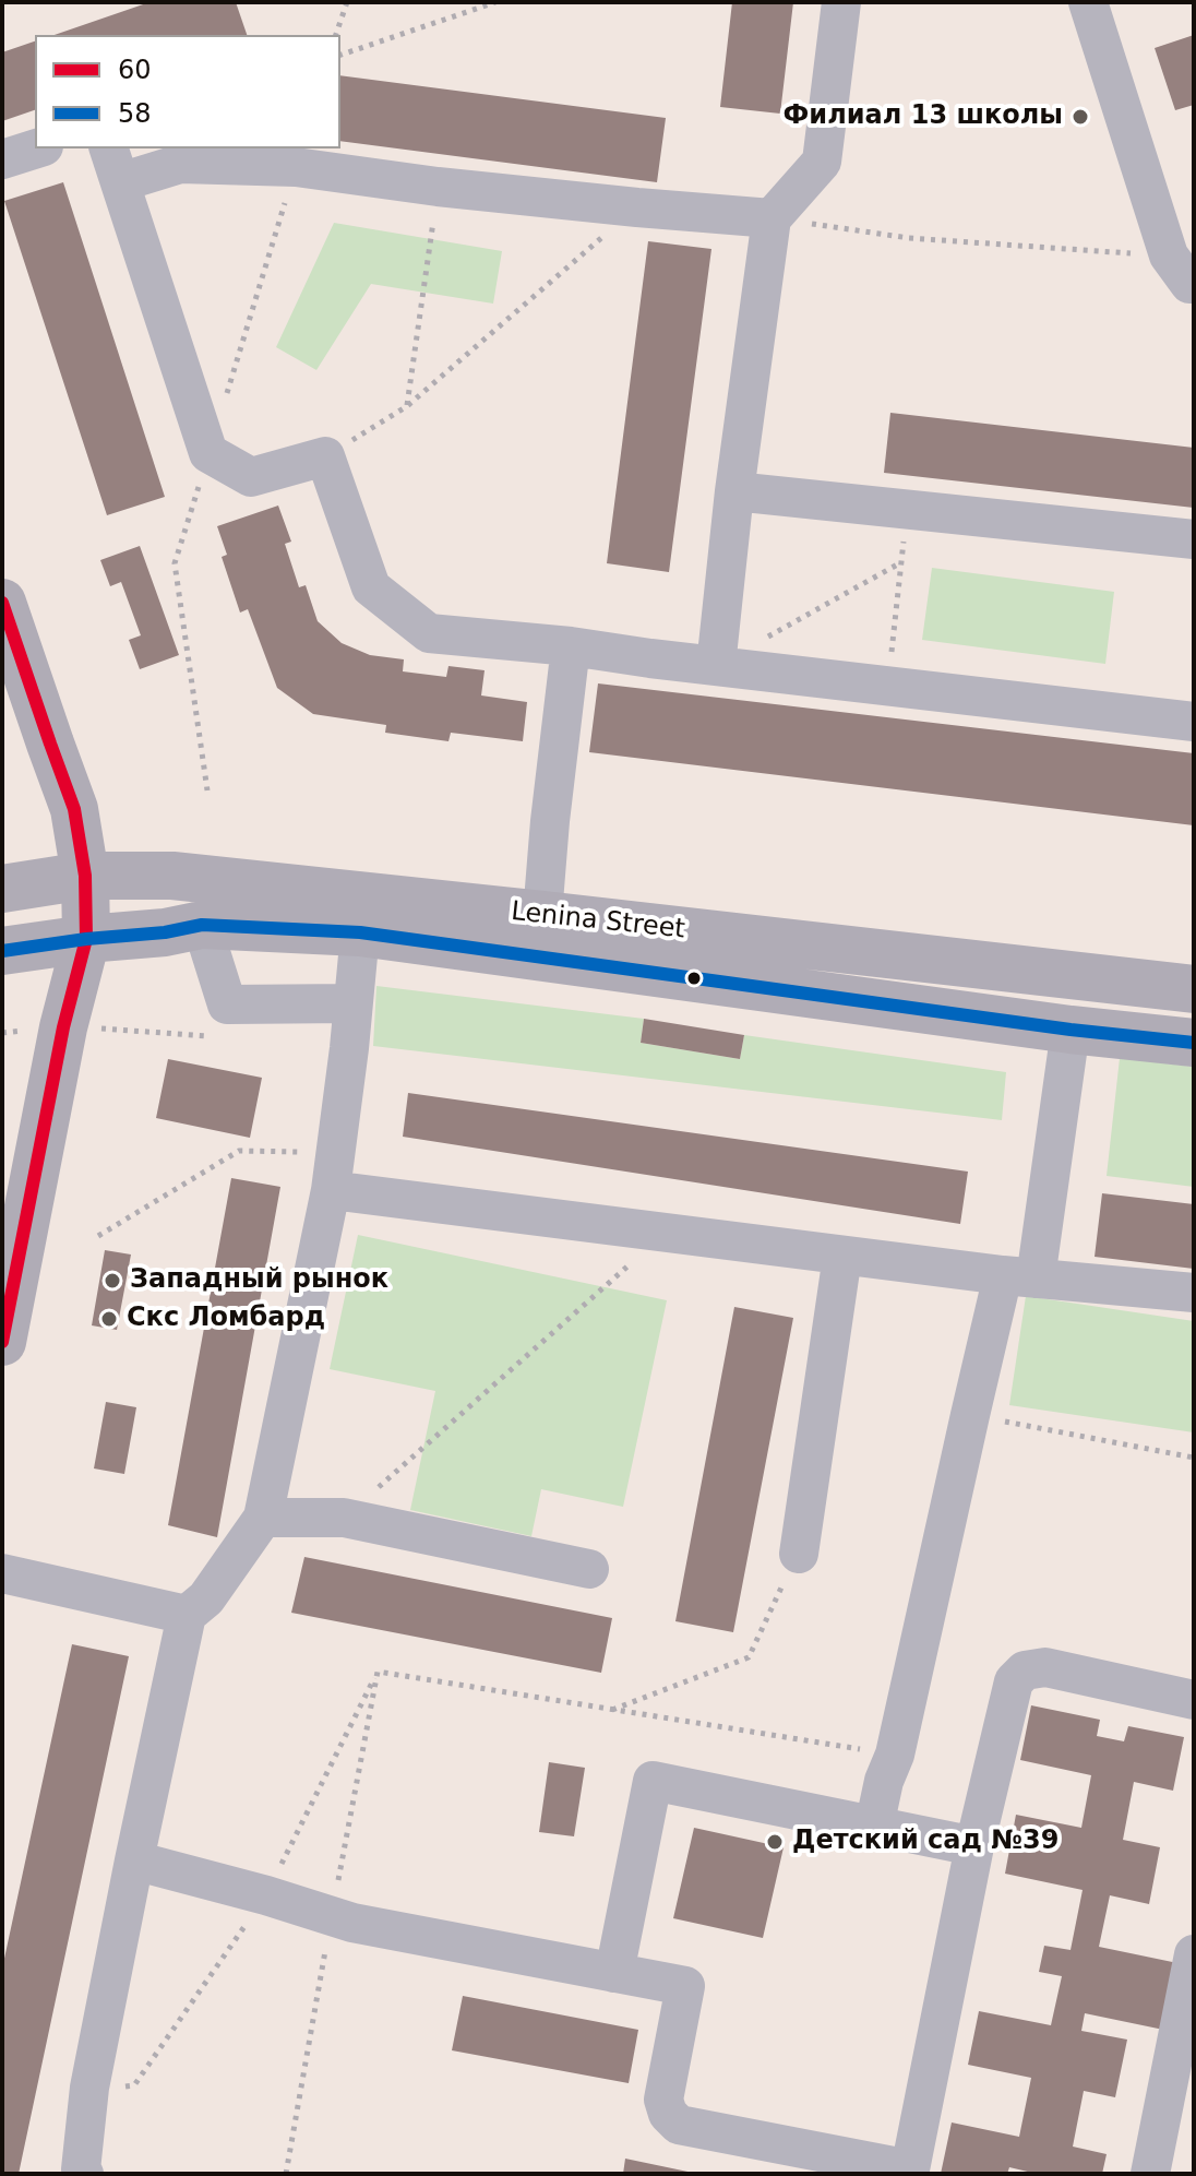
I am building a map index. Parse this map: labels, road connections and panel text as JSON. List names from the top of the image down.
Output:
{
  "streets": {
    "main road": ["Lenina Street"]
  },
  "places": [
    "Филиал 13 школы",
    "Западный рынок",
    "Скс Ломбард",
    "Детский сад №39"
  ],
  "lines": ["transit line 60", "transit line 58"],
  "legend": ["60", "58"]
}
